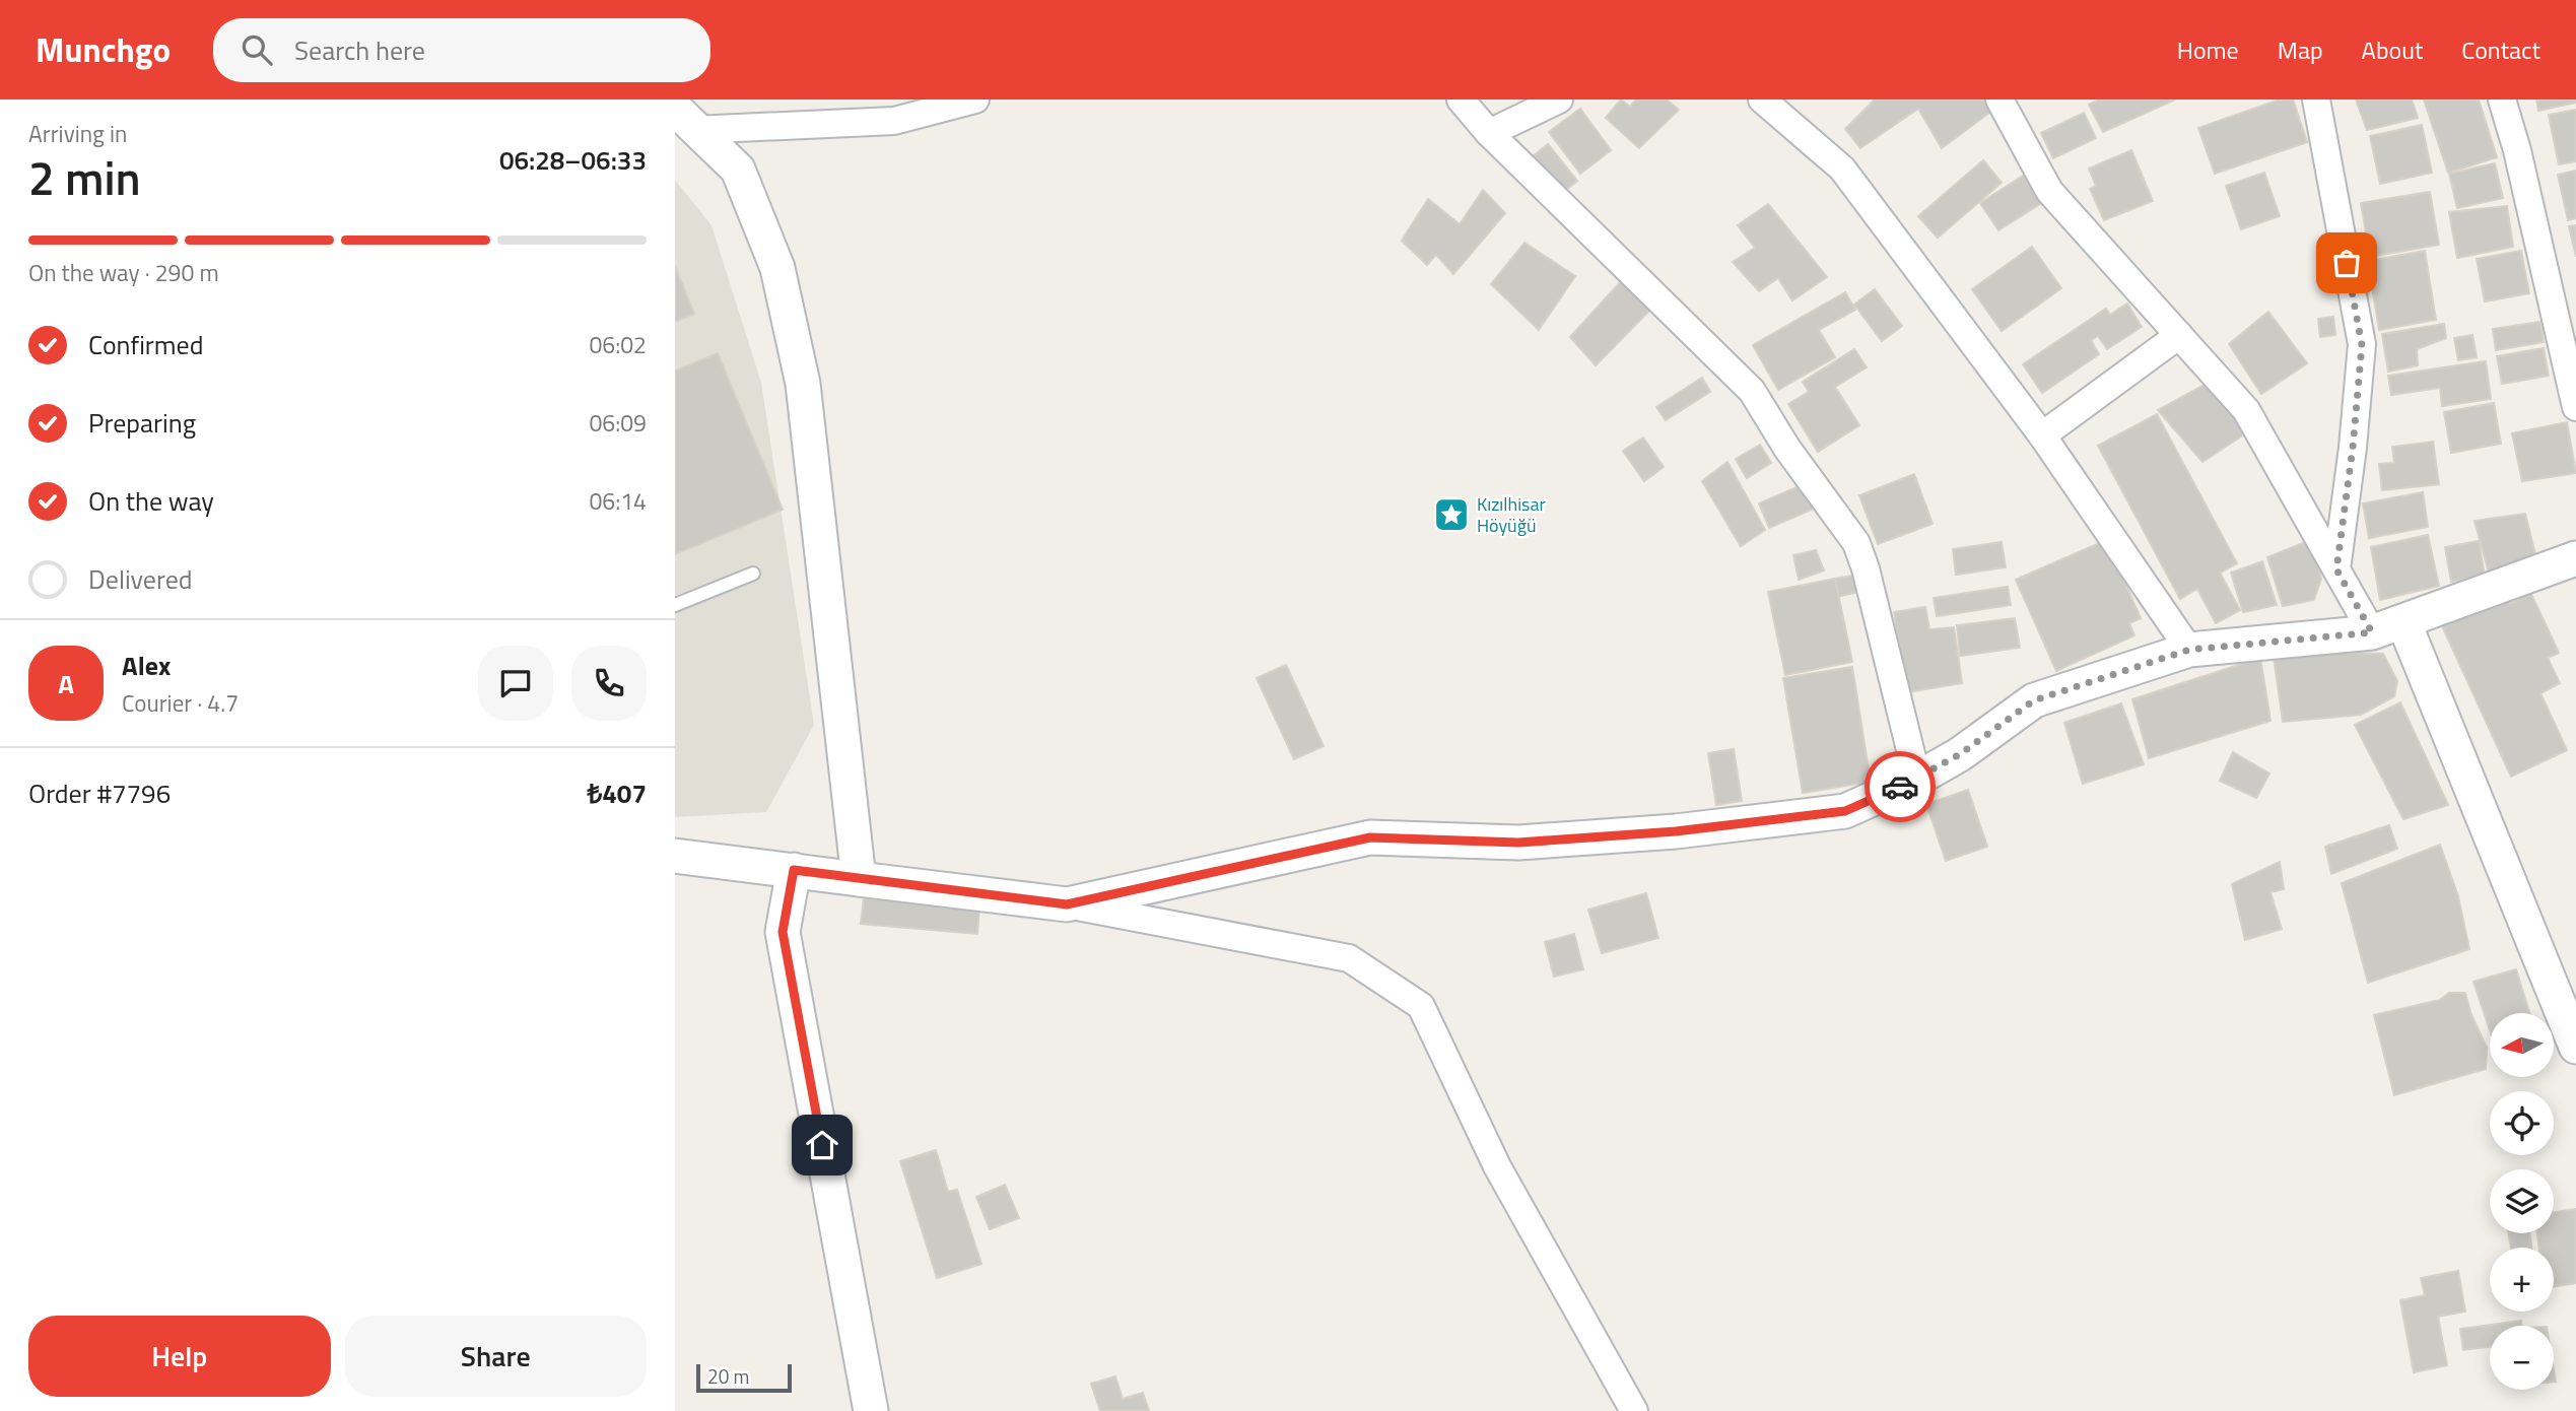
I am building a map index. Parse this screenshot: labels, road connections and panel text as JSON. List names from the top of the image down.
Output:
{
  "places": {
    "place": ["Kızılhisar Höyüğü"]
  },
  "scale_bar": "20 m",
  "north": "left",
  "page": {
    "header": "Munchgo",
    "search": "Search here",
    "nav": [
      "Home",
      "Map",
      "About",
      "Contact"
    ],
    "heading": ["2 min", "Arriving in", "06:28–06:33"],
    "panel": [
      "Alex",
      "Courier · 4.7",
      "Order #7796",
      "₺407"
    ],
    "bar": "On the way · 290 m",
    "list": [
      ["Confirmed", "06:02"],
      ["Preparing", "06:09"],
      ["On the way", "06:14"],
      "Delivered"
    ],
    "round": "A",
    "map_buttons": ["+", "−"],
    "buttons": ["Help", "Share"],
    "scale": "20 m"
  }
}
